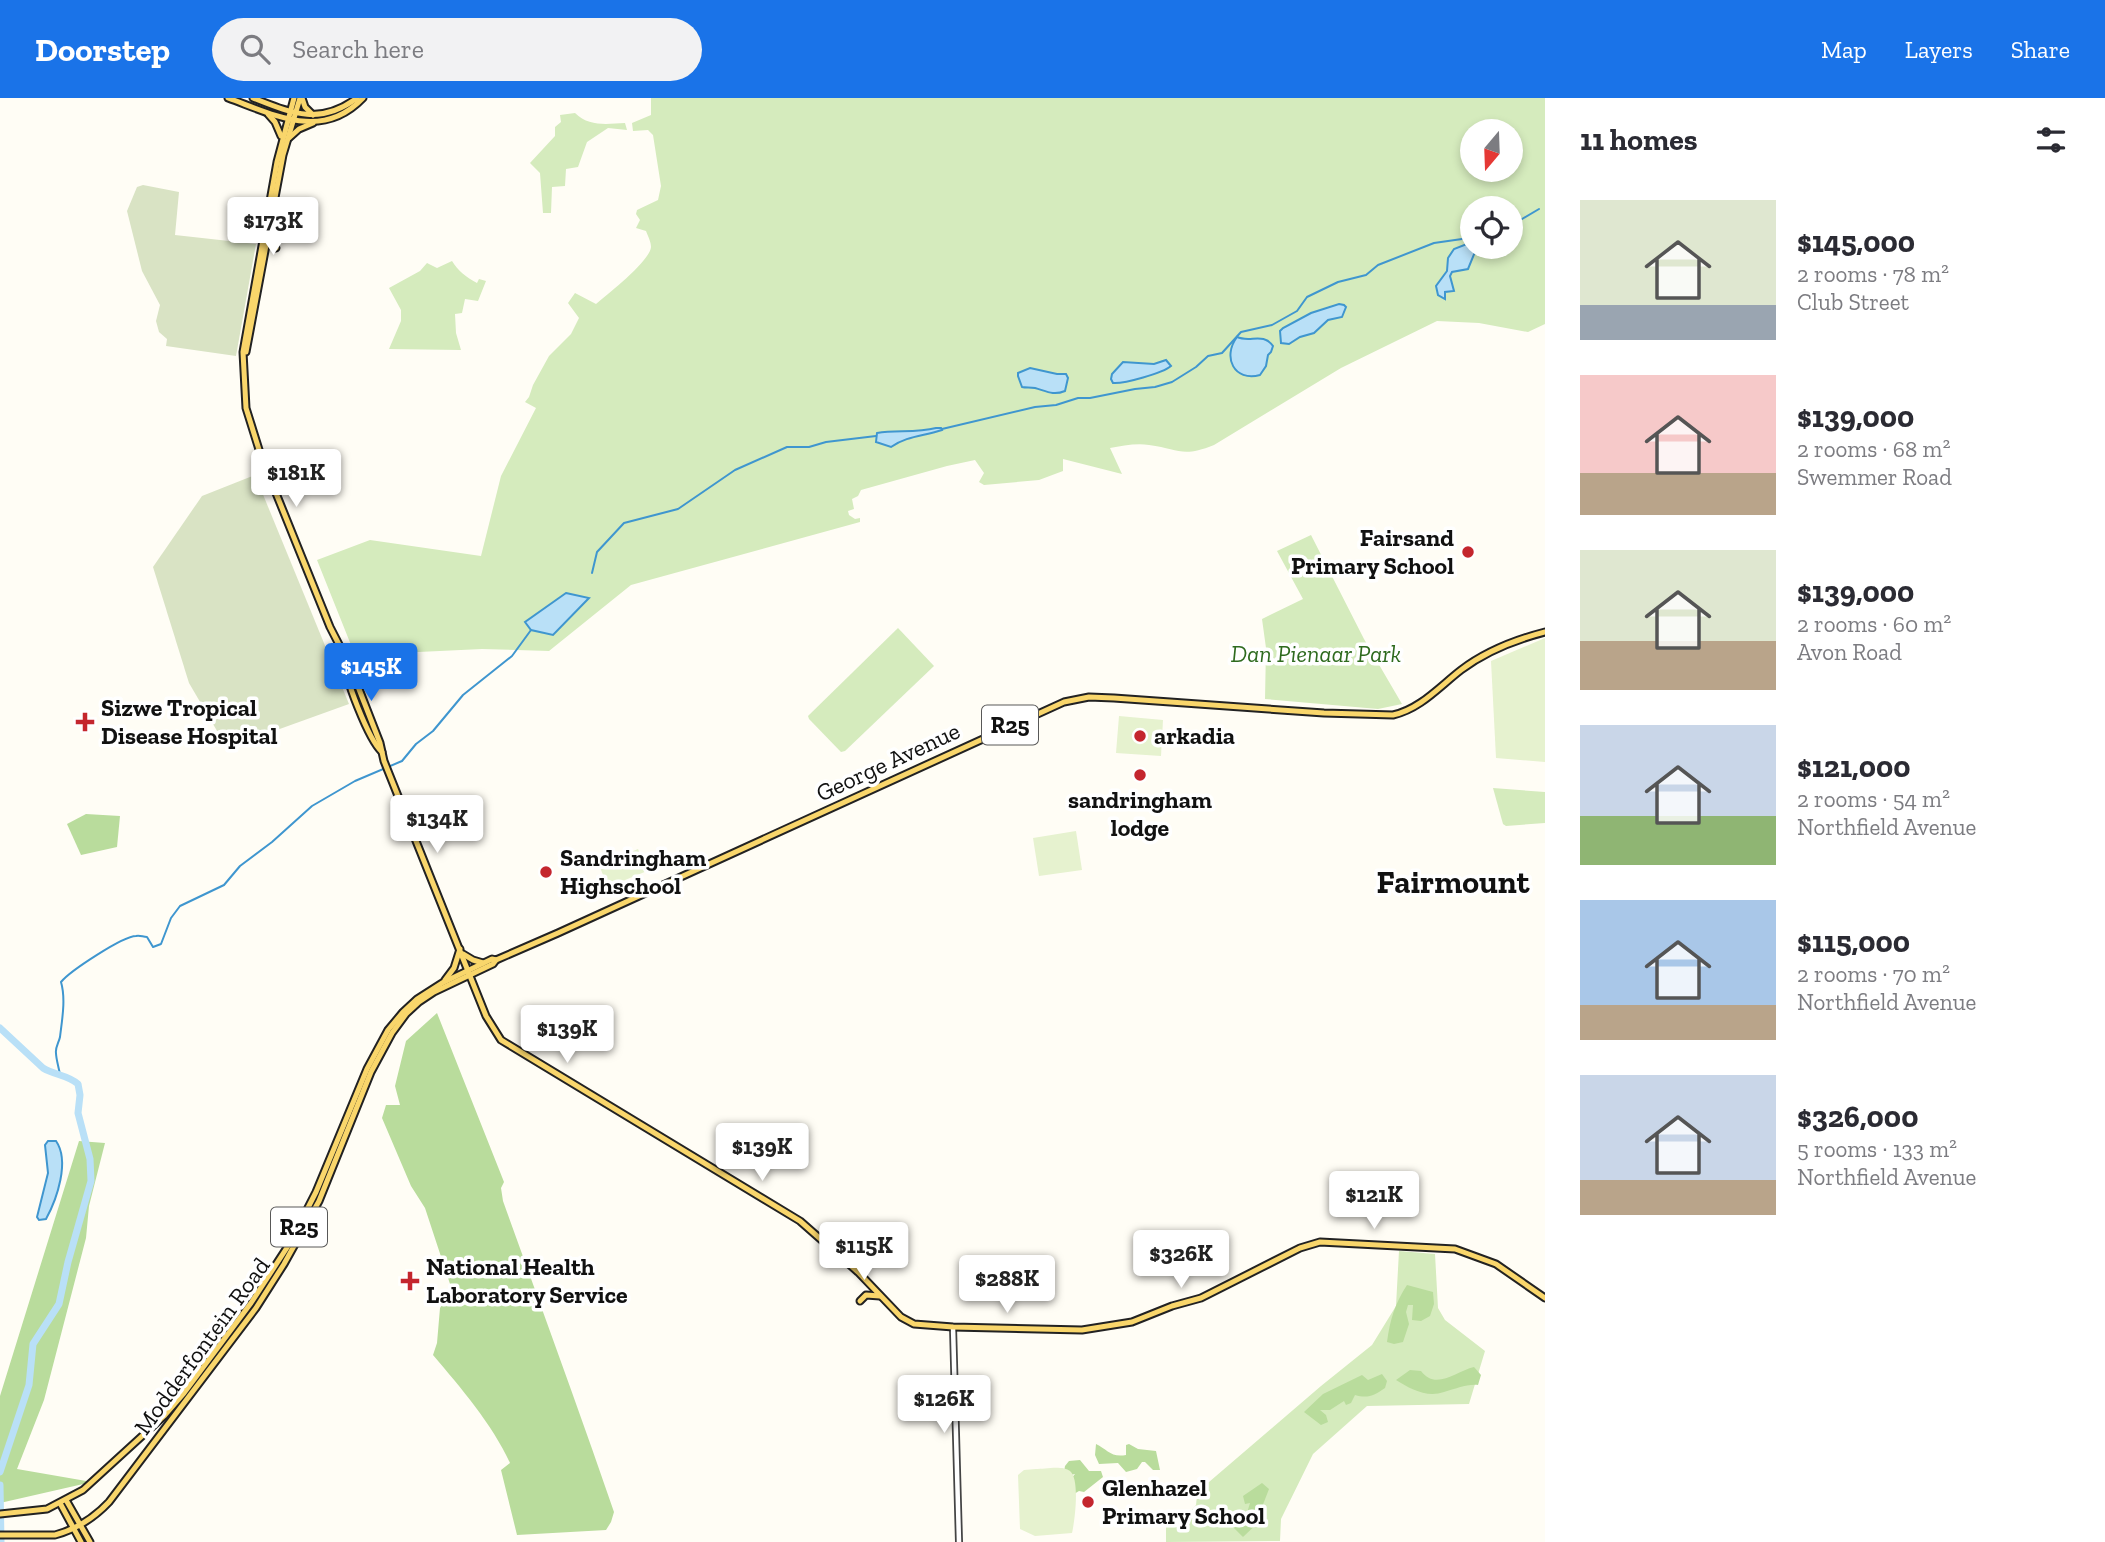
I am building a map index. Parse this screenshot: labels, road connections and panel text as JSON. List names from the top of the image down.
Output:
{
  "streets": {
    "main road": ["R25", "George Avenue", "Modderfontein Road"]
  },
  "crossings": [
    ["George Avenue", "Modderfontein Road"]
  ],
  "districts": ["Fairmount"],
  "parks": ["Dan Pienaar Park"],
  "places": {
    "other": [
      "Fairsand Primary School",
      "arkadia",
      "sandringham lodge",
      "Sandringham Highschool",
      "Glenhazel Primary School"
    ],
    "health": ["Sizwe Tropical Disease Hospital", "National Health Laboratory Service"]
  },
  "north": "bottom",
  "page": {
    "header": "Doorstep",
    "search": "Search here",
    "nav": ["Map", "Layers", "Share"],
    "heading": "11 homes",
    "list": [
      {
        "name": "$145,000",
        "note": "2 rooms · 78 m² · Club Street"
      },
      {
        "name": "$139,000",
        "note": "2 rooms · 68 m² · Swemmer Road"
      },
      {
        "name": "$139,000",
        "note": "2 rooms · 60 m² · Avon Road"
      },
      {
        "name": "$121,000",
        "note": "2 rooms · 54 m² · Northfield Avenue"
      },
      {
        "name": "$115,000",
        "note": "2 rooms · 70 m² · Northfield Avenue"
      },
      {
        "name": "$326,000",
        "note": "5 rooms · 133 m² · Northfield Avenue"
      }
    ],
    "price": [
      "$173K",
      "$181K",
      "$145K",
      "$134K",
      "$139K",
      "$139K",
      "$121K",
      "$115K",
      "$326K",
      "$288K",
      "$126K"
    ]
  }
}
